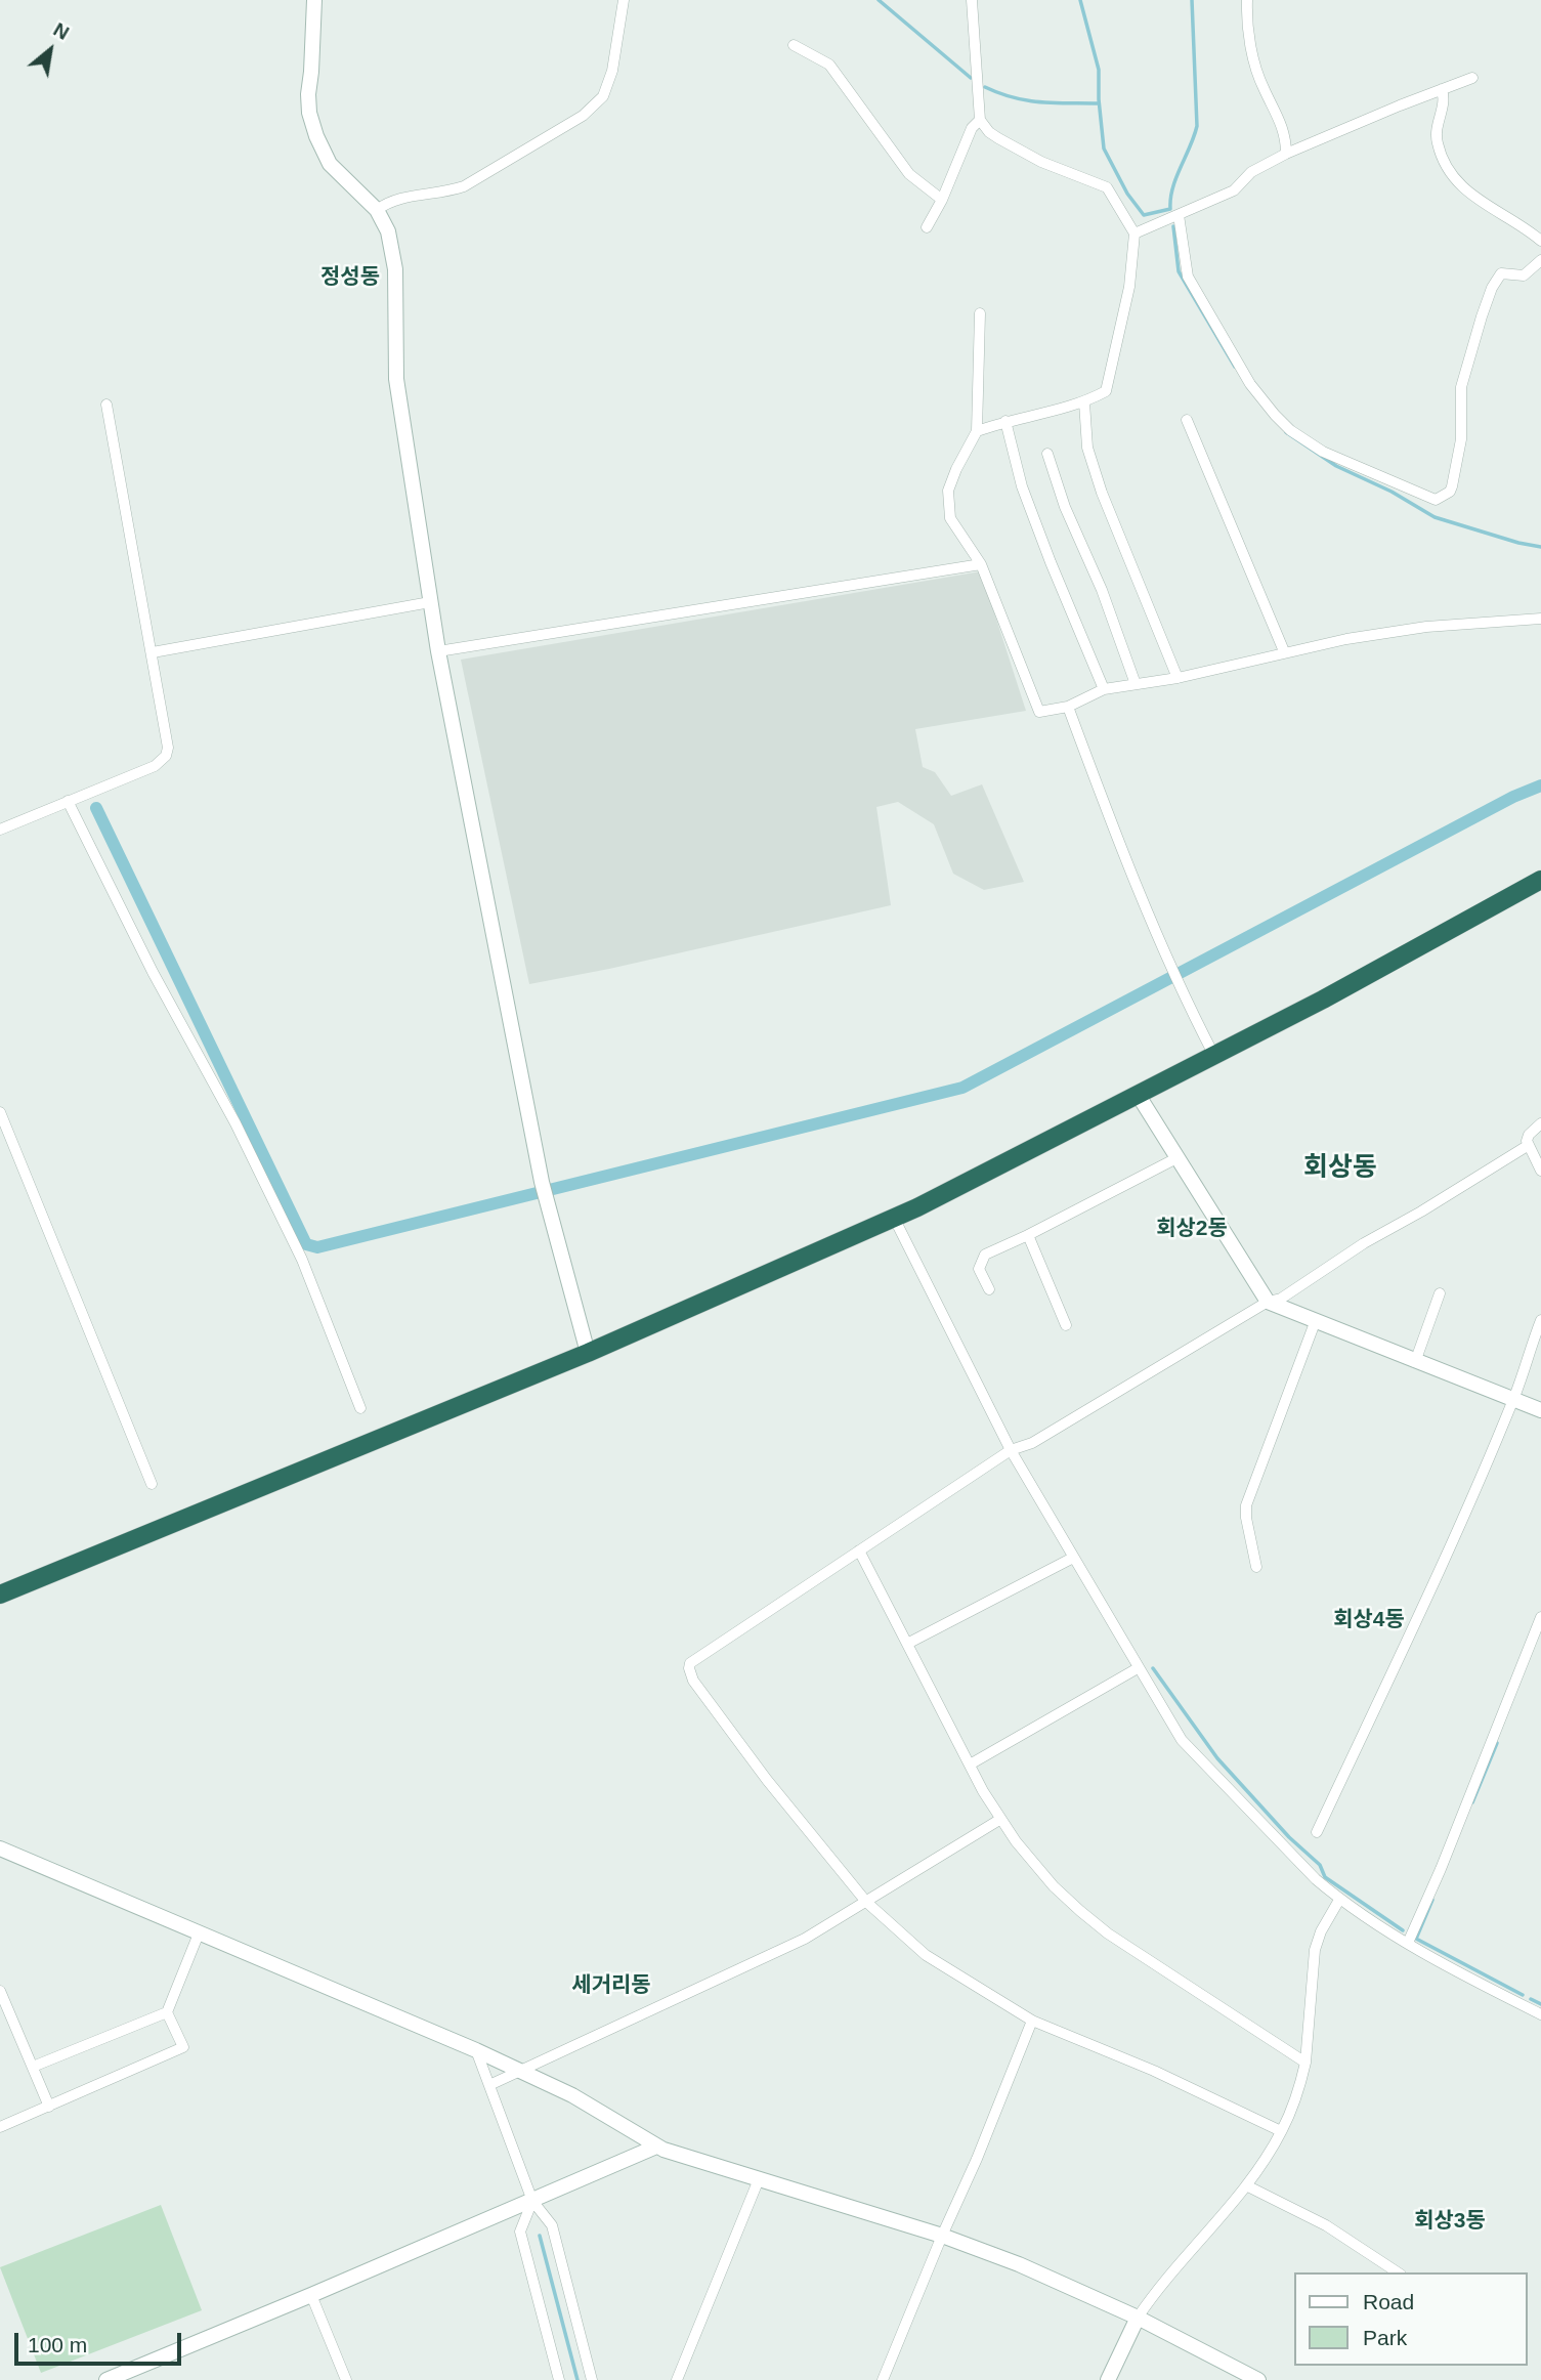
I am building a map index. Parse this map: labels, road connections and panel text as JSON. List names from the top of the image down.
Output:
{
  "districts": [
    "정성동",
    "회상동",
    "회상2동",
    "회상4동",
    "세거리동",
    "회상3동"
  ],
  "legend": ["Road", "Park"],
  "scale_bar": "100 m",
  "north": "top right"
}
